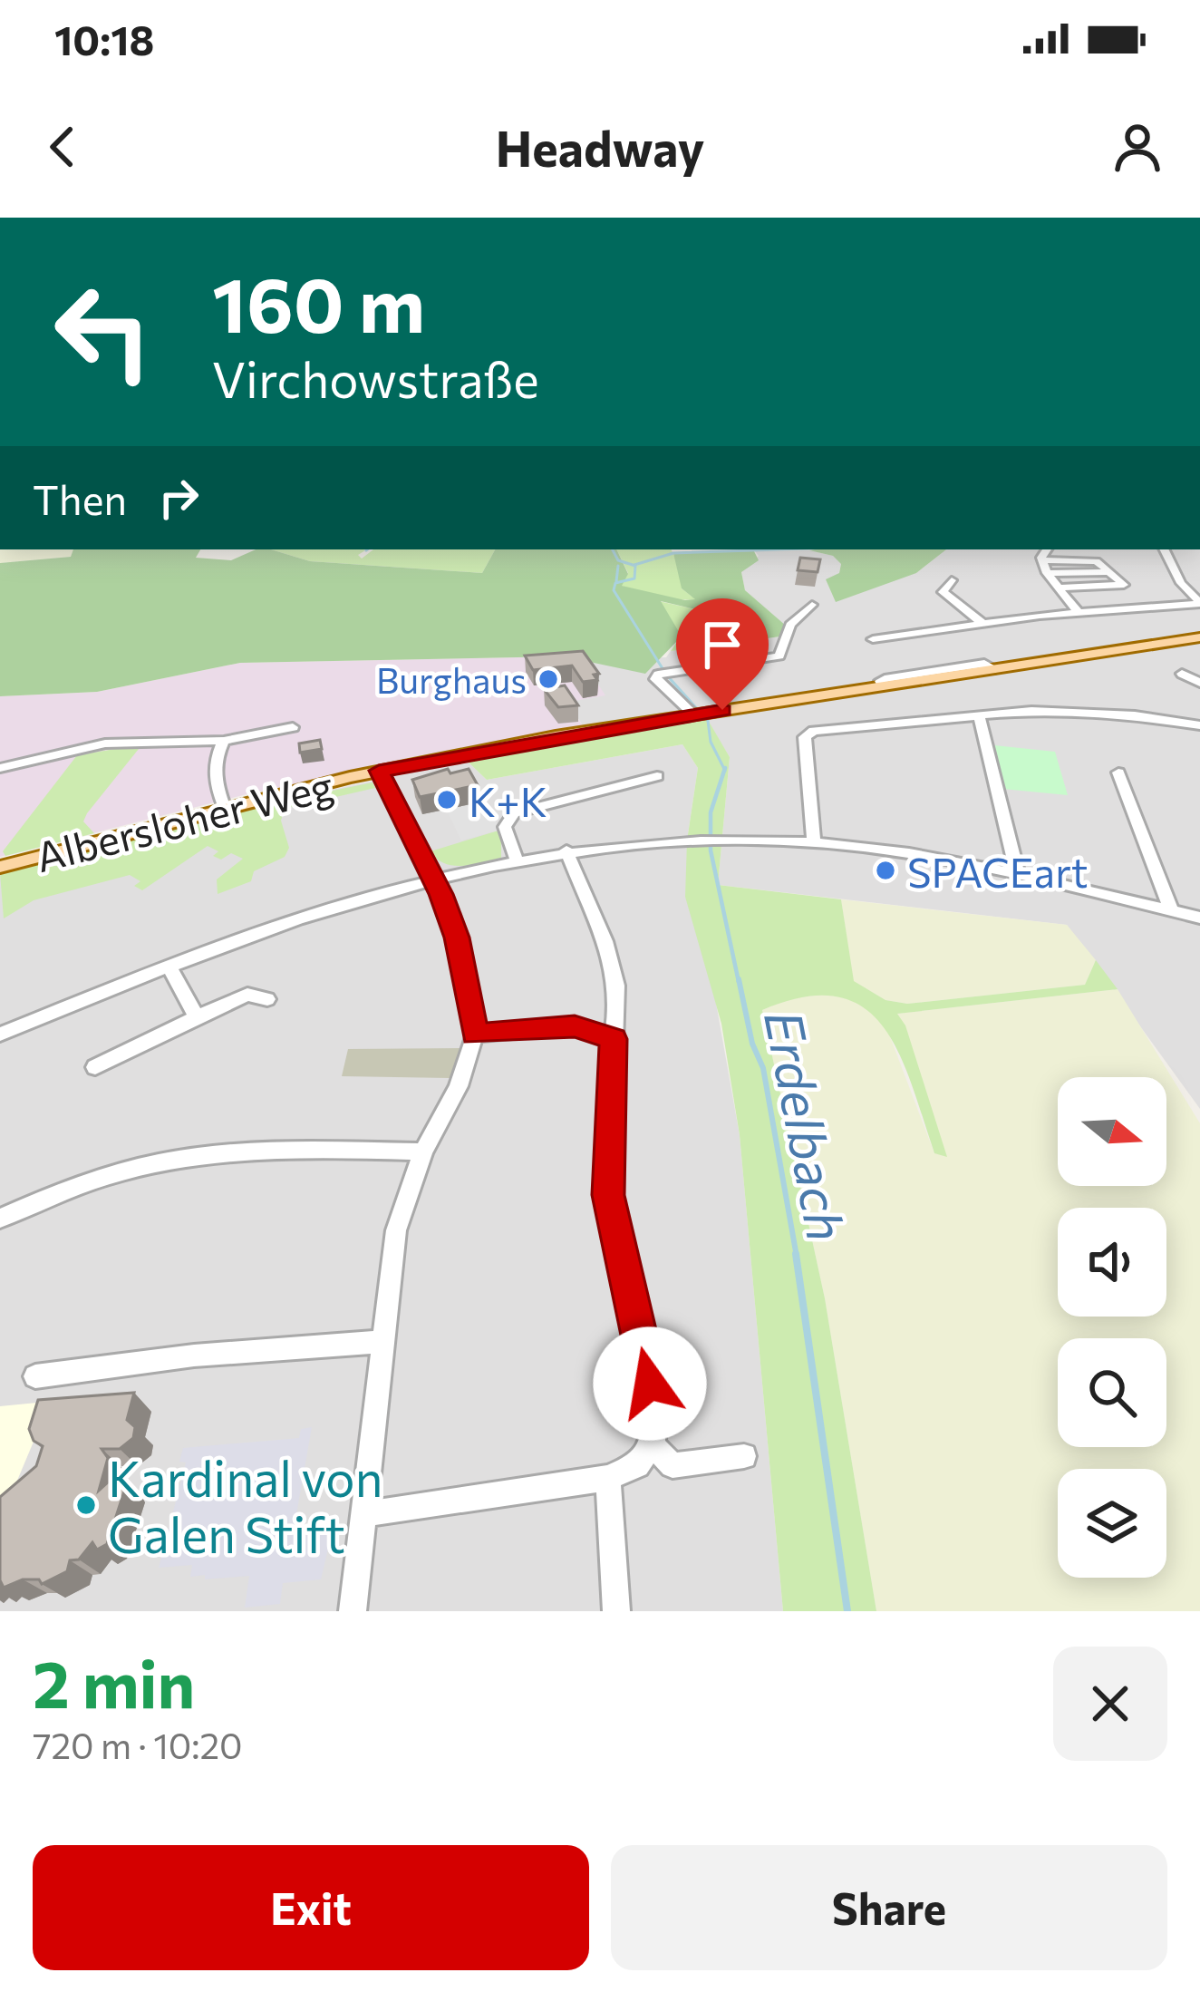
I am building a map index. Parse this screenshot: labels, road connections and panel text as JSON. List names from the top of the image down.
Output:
{
  "streets": {
    "main road": ["Albersloher Weg"]
  },
  "water": ["Erdelbach"],
  "places": [
    "Burghaus",
    "K+K",
    "SPACEart",
    "Kardinal von Galen Stift"
  ],
  "north": "right",
  "page": {
    "status": "10:18",
    "header": "Headway",
    "turn": ["160 m", "Virchowstraße"],
    "then": "Then",
    "heading": ["2 min", "720 m · 10:20"],
    "buttons": ["Exit", "Share"]
  }
}
